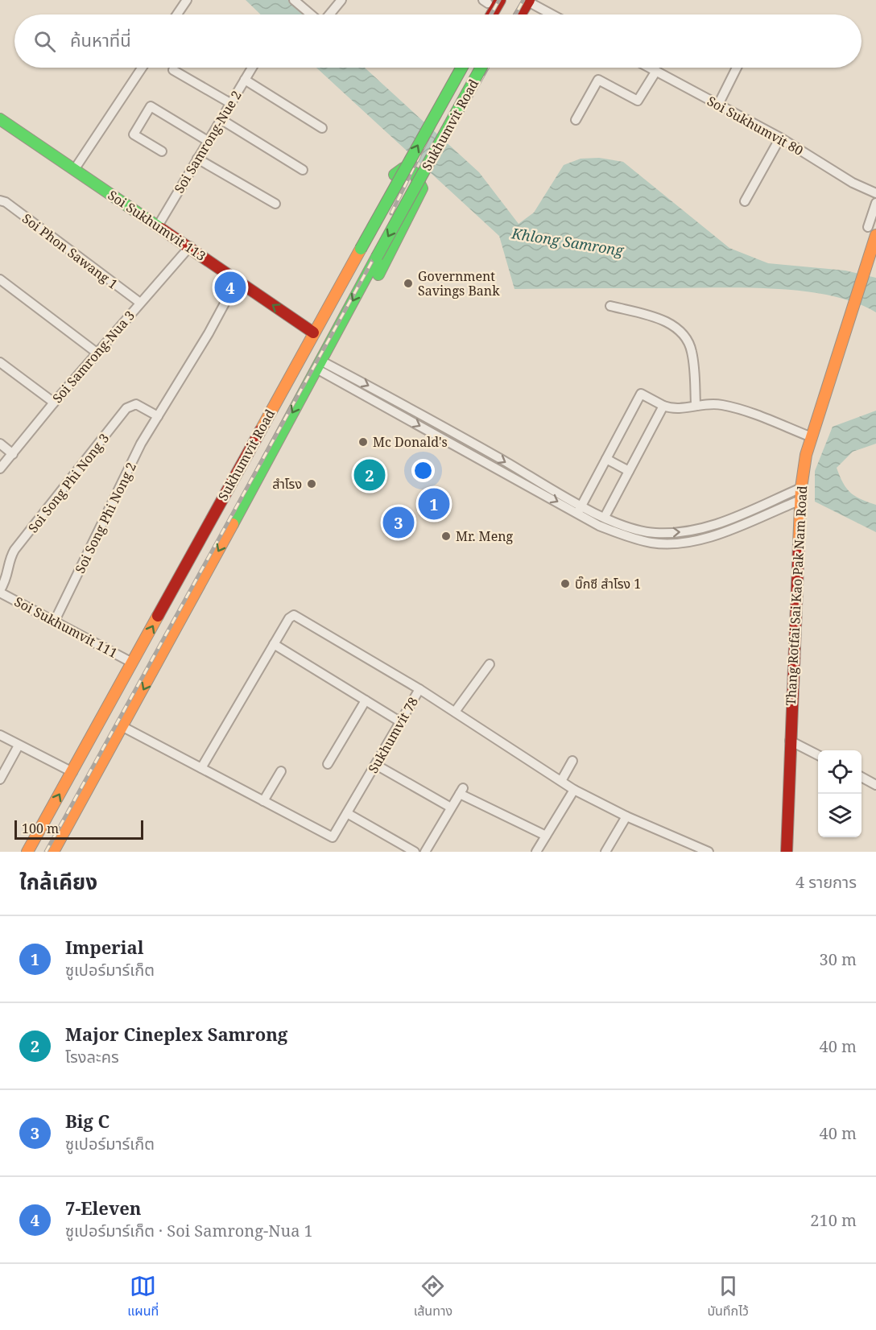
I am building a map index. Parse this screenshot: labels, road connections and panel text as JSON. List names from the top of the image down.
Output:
{
  "streets": {
    "main road": ["Sukhumvit Road", "Soi Sukhumvit 113", "Thang Rotfai Sai Kao Pak Nam Road"],
    "street": [
      "Soi Sukhumvit 80",
      "Soi Samrong-Nue 2",
      "Soi Phon Sawang 1",
      "Soi Samrong-Nua 3",
      "Soi Song Phi Nong 3",
      "Soi Song Phi Nong 2",
      "Soi Sukhumvit 111",
      "Sukhumvit 78"
    ]
  },
  "crossings": [
    ["Sukhumvit Road", "Soi Sukhumvit 113"],
    ["Sukhumvit Road", "Soi Sukhumvit 111"],
    ["Sukhumvit Road", "Sukhumvit 78"],
    ["Soi Samrong-Nue 2", "Soi Sukhumvit 113"],
    ["Soi Sukhumvit 113", "Soi Samrong-Nua 3"],
    ["Soi Sukhumvit 113", "Soi Song Phi Nong 2"],
    ["Soi Phon Sawang 1", "Soi Samrong-Nua 3"],
    ["Soi Song Phi Nong 3", "Soi Song Phi Nong 2"],
    ["Soi Song Phi Nong 3", "Soi Sukhumvit 111"],
    ["Soi Song Phi Nong 2", "Soi Sukhumvit 111"]
  ],
  "water": ["Khlong Samrong"],
  "places": [
    "Government Savings Bank",
    "Mc Donald's",
    "สำโรง",
    "Mr. Meng",
    "บิ๊กซี สำโรง 1"
  ],
  "scale_bar": "100 m",
  "page": {
    "search": "ค้นหาที่นี่",
    "pins": [
      "4",
      "2",
      "1",
      "3"
    ],
    "scale": "100 m",
    "heading": ["ใกล้เคียง", "4 รายการ"],
    "list": [
      {
        "mark": "1",
        "name": "Imperial",
        "note": "ซูเปอร์มาร์เก็ต",
        "value": "30 m"
      },
      {
        "mark": "2",
        "name": "Major Cineplex Samrong",
        "note": "โรงละคร",
        "value": "40 m"
      },
      {
        "mark": "3",
        "name": "Big C",
        "note": "ซูเปอร์มาร์เก็ต",
        "value": "40 m"
      },
      {
        "mark": "4",
        "name": "7-Eleven",
        "note": "ซูเปอร์มาร์เก็ต · Soi Samrong-Nua 1",
        "value": "210 m"
      }
    ],
    "nav": ["แผนที่", "เส้นทาง", "บันทึกไว้"]
  }
}
